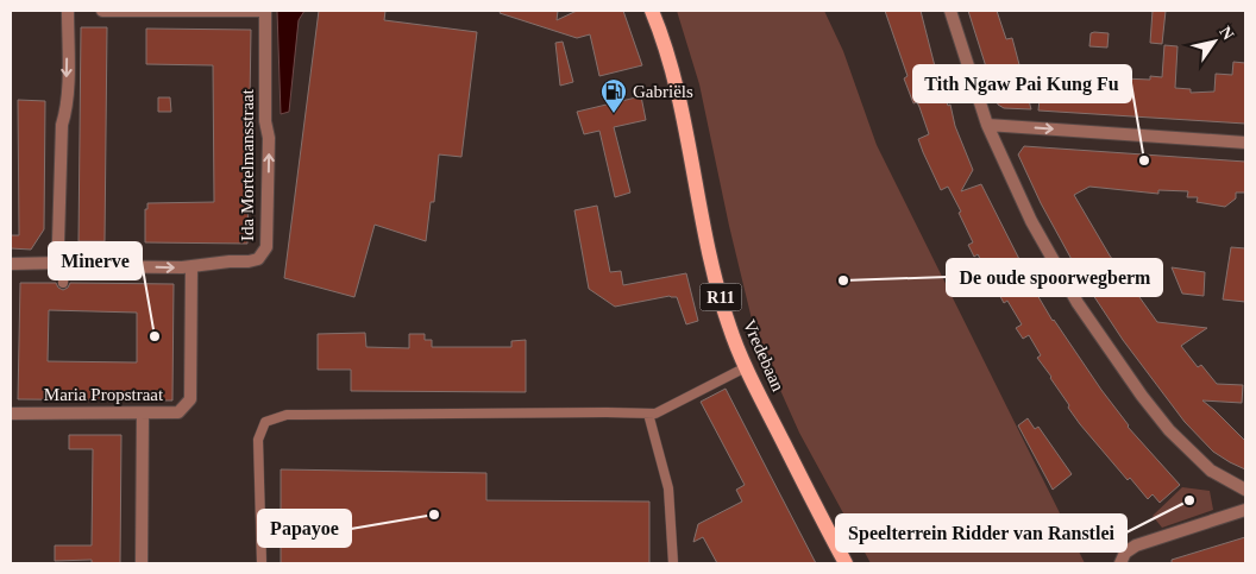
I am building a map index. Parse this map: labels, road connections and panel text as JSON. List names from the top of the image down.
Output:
{
  "streets": {
    "main road": ["R11", "Vredebaan"],
    "street": ["Ida Mortelmansstraat", "Maria Propstraat"]
  },
  "crossings": [
    ["Ida Mortelmansstraat", "Maria Propstraat"]
  ],
  "places": {
    "fuel station": ["Gabriëls"],
    "other": [
      "Tith Ngaw Pai Kung Fu",
      "De oude spoorwegberm",
      "Minerve",
      "Speelterrein Ridder van Ranstlei",
      "Papayoe"
    ]
  },
  "north": "top right"
}
